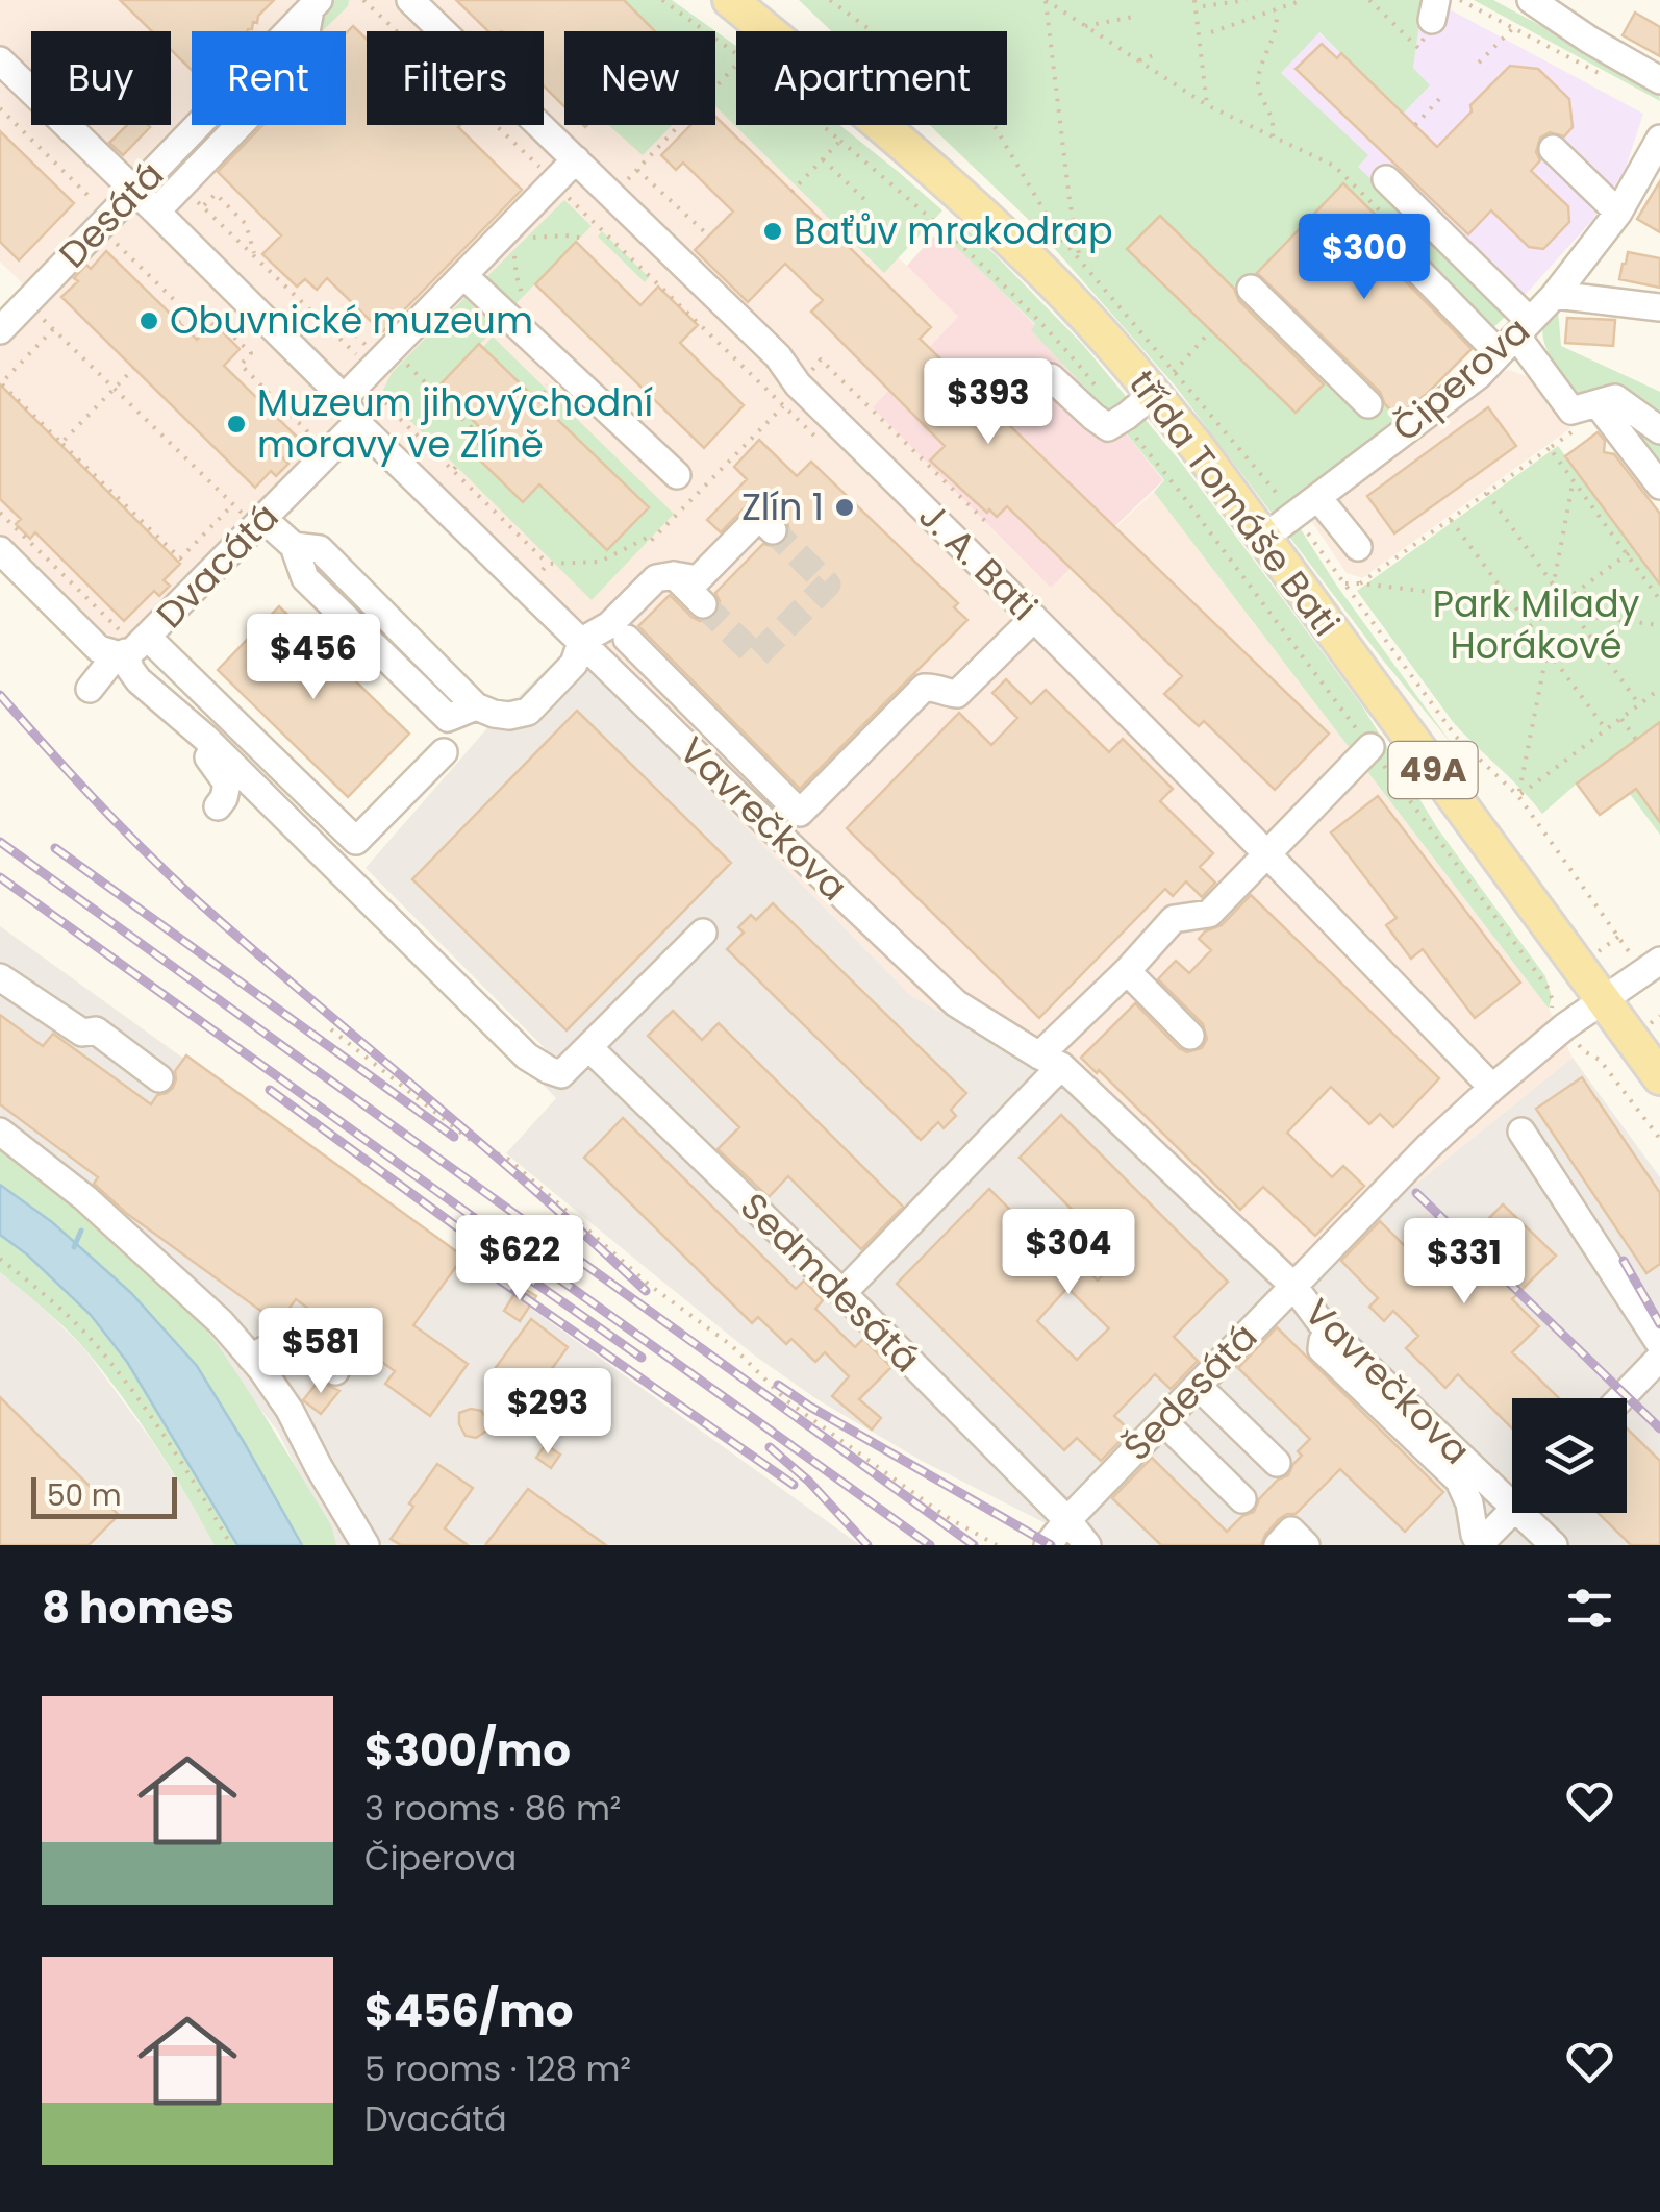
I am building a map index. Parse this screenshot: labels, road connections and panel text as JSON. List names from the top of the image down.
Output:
{
  "streets": {
    "main road": ["třída Tomáše Bati", "49A"],
    "street": [
      "Desátá",
      "Čiperova",
      "J. A. Bati",
      "Dvacátá",
      "Vavrečkova",
      "Sedmdesátá",
      "Šedesátá"
    ]
  },
  "crossings": [
    ["Desátá", "Vavrečkova"],
    ["Čiperova", "třída Tomáše Bati"],
    ["třída Tomáše Bati", "Šedesátá"],
    ["J. A. Bati", "Šedesátá"],
    ["Dvacátá", "Vavrečkova"],
    ["Vavrečkova", "Šedesátá"],
    ["Sedmdesátá", "Šedesátá"]
  ],
  "parks": ["Park Milady Horákové"],
  "places": [
    "Baťův mrakodrap",
    "Obuvnické muzeum",
    "Muzeum jihovýchodní moravy ve Zlíně",
    "Zlín 1"
  ],
  "scale_bar": "50 m",
  "page": {
    "chip": [
      "Buy",
      "Rent",
      "Filters",
      "New",
      "Apartment"
    ],
    "price": [
      "$300",
      "$393",
      "$456",
      "$304",
      "$622",
      "$331",
      "$581",
      "$293"
    ],
    "scale": "50 m",
    "heading": "8 homes",
    "list": [
      {
        "name": "$300/mo",
        "note": "3 rooms · 86 m² · Čiperova"
      },
      {
        "name": "$456/mo",
        "note": "5 rooms · 128 m² · Dvacátá"
      }
    ]
  }
}
